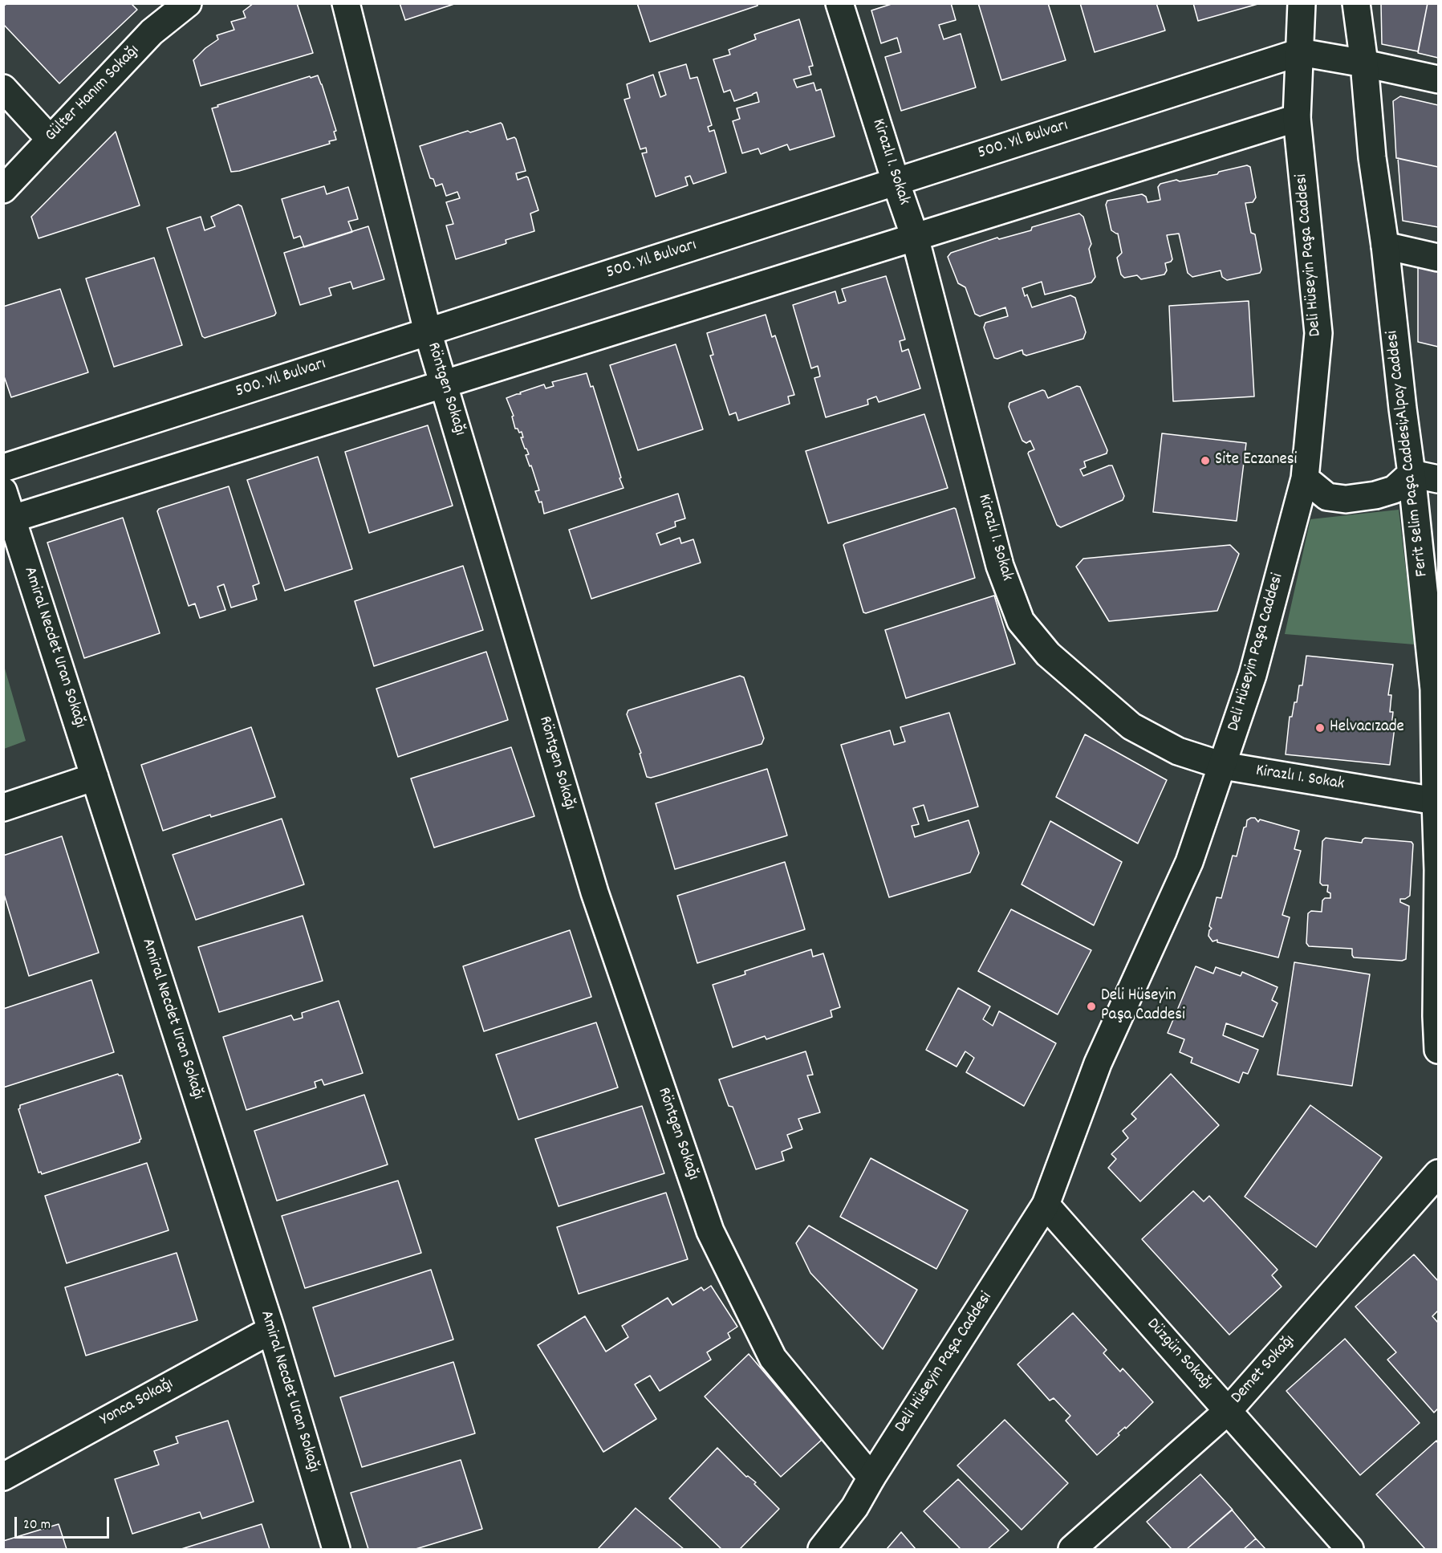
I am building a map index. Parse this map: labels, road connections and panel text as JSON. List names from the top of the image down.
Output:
{
  "streets": {
    "street": [
      "Gülter Hanım Sokağı",
      "500. Yıl Bulvarı",
      "Kirazlı 1. Sokak",
      "Deli Hüseyin Paşa Caddesi",
      "Röntgen Sokağı",
      "Ferit Selim Paşa Caddesi;Alpay Caddesi",
      "Amiral Necdet Uran Sokağı",
      "Düzgün Sokağı",
      "Demet Sokağı",
      "Yonca Sokağı"
    ]
  },
  "crossings": [
    ["500. Yıl Bulvarı", "Kirazlı 1. Sokak"],
    ["500. Yıl Bulvarı", "Deli Hüseyin Paşa Caddesi"],
    ["500. Yıl Bulvarı", "Röntgen Sokağı"],
    ["Kirazlı 1. Sokak", "Deli Hüseyin Paşa Caddesi"],
    ["Kirazlı 1. Sokak", "Ferit Selim Paşa Caddesi;Alpay Caddesi"],
    ["Deli Hüseyin Paşa Caddesi", "Röntgen Sokağı"],
    ["Deli Hüseyin Paşa Caddesi", "Düzgün Sokağı"],
    ["Amiral Necdet Uran Sokağı", "Yonca Sokağı"],
    ["Düzgün Sokağı", "Demet Sokağı"]
  ],
  "places": ["Site Eczanesi", "Helvacızade", "Deli Hüseyin Paşa Caddesi"],
  "scale_bar": "20 m"
}
